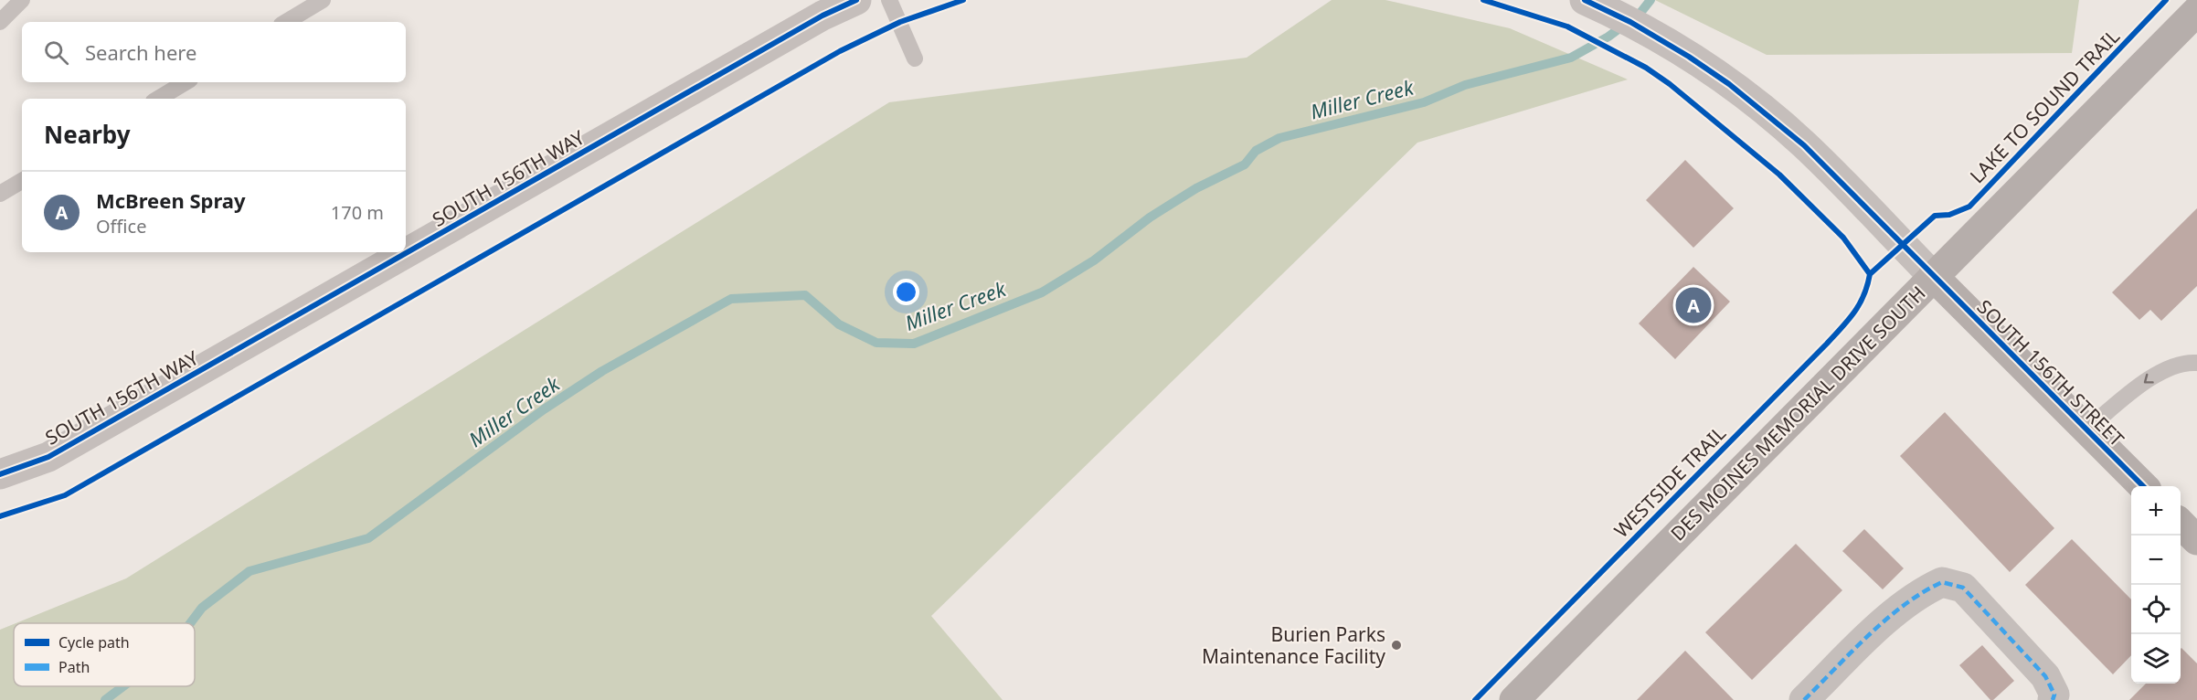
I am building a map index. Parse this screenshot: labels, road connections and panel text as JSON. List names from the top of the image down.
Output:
{
  "streets": {
    "main road": ["SOUTH 156TH STREET", "DES MOINES MEMORIAL DRIVE SOUTH"],
    "street": ["SOUTH 156TH WAY"],
    "cycle path": ["LAKE TO SOUND TRAIL", "WESTSIDE TRAIL"]
  },
  "crossings": [
    ["SOUTH 156TH STREET", "DES MOINES MEMORIAL DRIVE SOUTH"]
  ],
  "water": ["Miller Creek"],
  "places": ["Burien Parks Maintenance Facility"],
  "legend": ["Cycle path", "Path"],
  "page": {
    "search": "Search here",
    "heading": "Nearby",
    "list": [
      {
        "mark": "A",
        "name": "McBreen Spray",
        "note": "Office",
        "value": "170 m"
      }
    ],
    "pins": "A",
    "map_buttons": ["+", "−"]
  }
}
